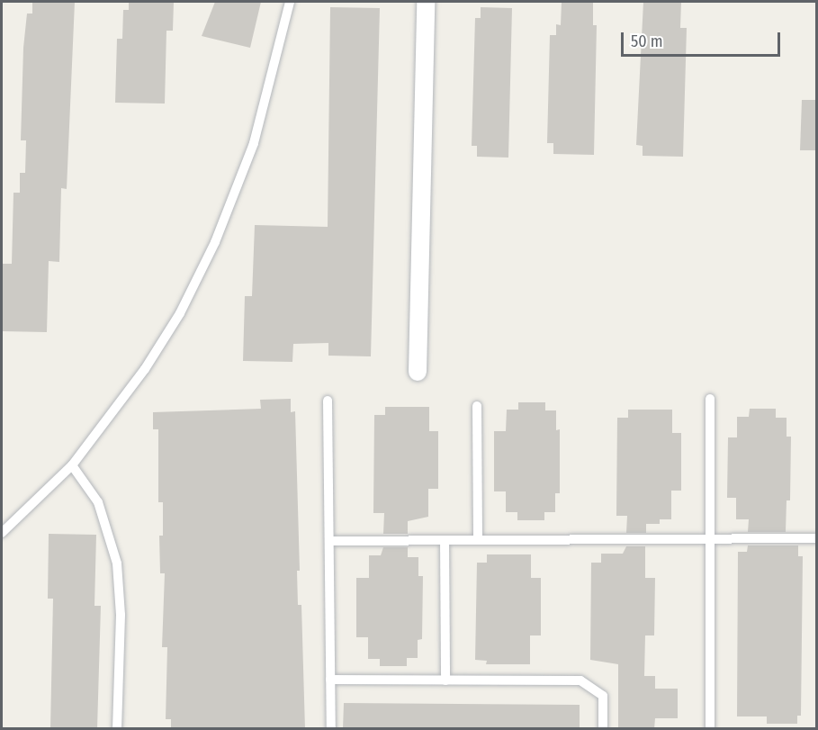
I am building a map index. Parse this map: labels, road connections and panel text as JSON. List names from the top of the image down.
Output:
{
  "scale_bar": "50 m"
}
